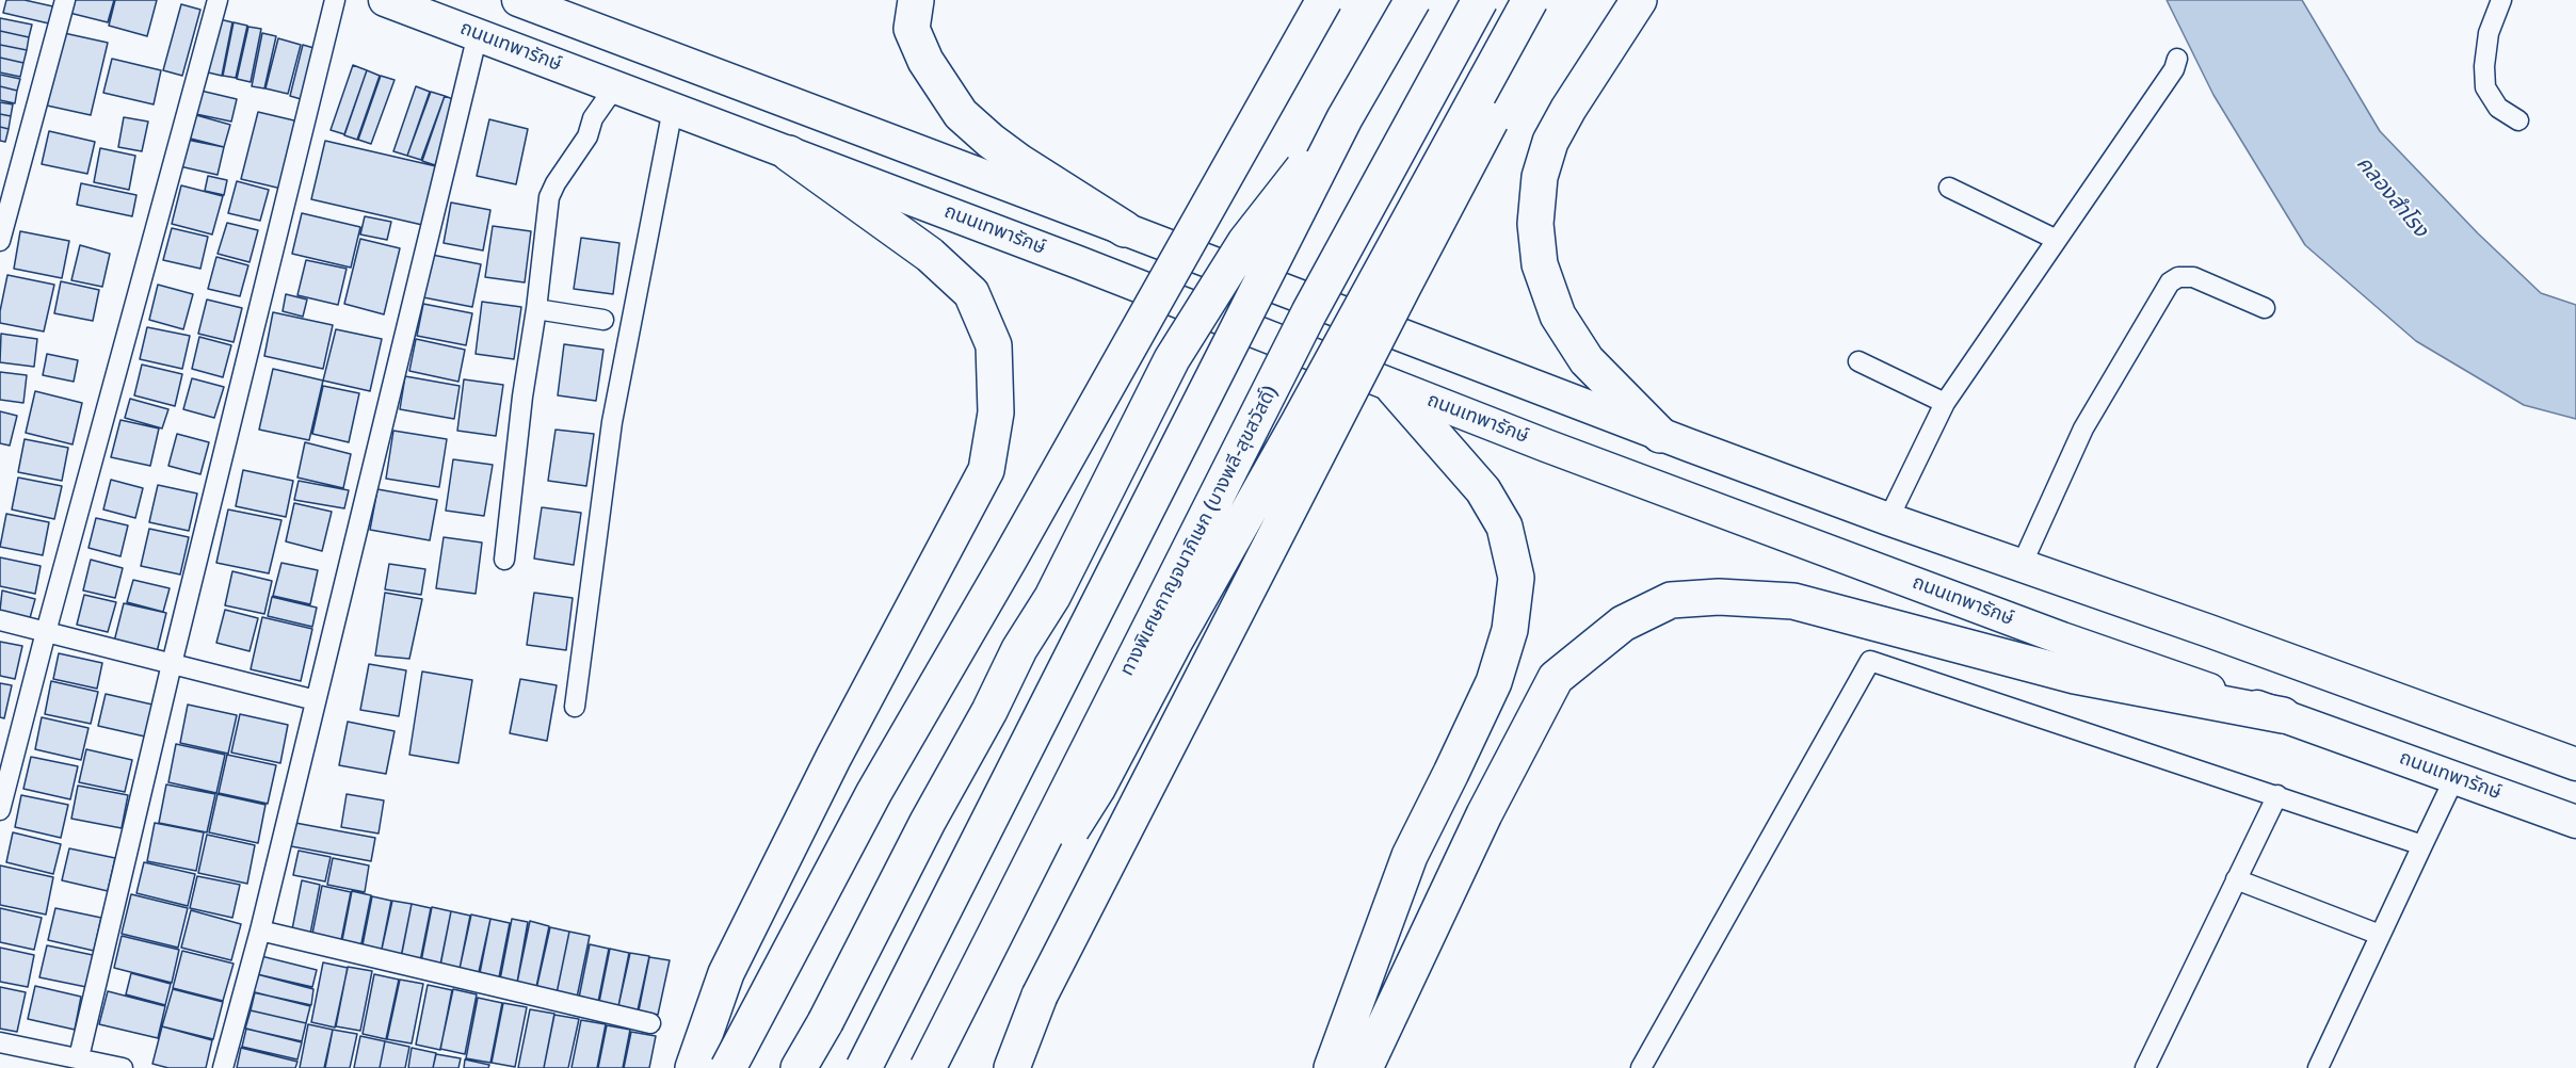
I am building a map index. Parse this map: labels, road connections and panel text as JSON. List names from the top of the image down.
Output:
{
  "streets": {
    "highway": ["ทางพิเศษกาญจนาภิเษก (บางพลี-สุขสวัสดิ์)"],
    "main road": ["ถนนเทพารักษ์"]
  },
  "water": ["คลองสำโรง"]
}
